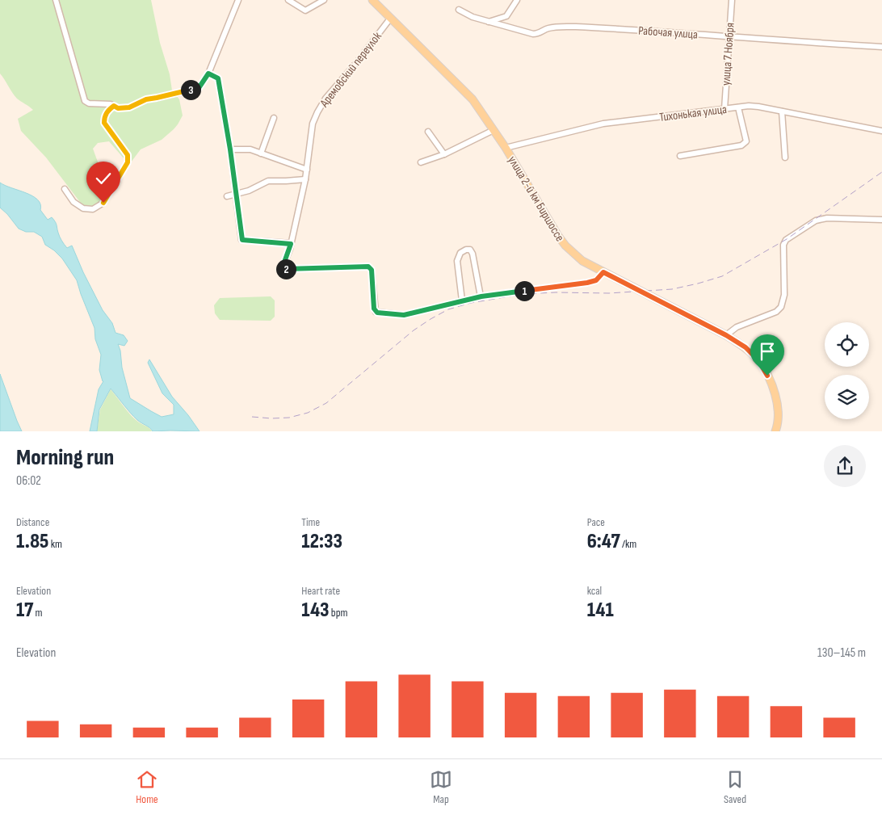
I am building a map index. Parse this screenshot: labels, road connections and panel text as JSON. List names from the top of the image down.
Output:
{
  "streets": {
    "main road": ["улица 2-й км Биршоссе"],
    "street": [
      "Рабочая улица",
      "улица 7 Ноября",
      "Аремовский переулок",
      "Тихонькая улица"
    ]
  },
  "crossings": [
    ["Рабочая улица", "улица 7 Ноября"],
    ["улица 7 Ноября", "Тихонькая улица"],
    ["Аремовский переулок", "улица 2-й км Биршоссе"],
    ["Тихонькая улица", "улица 2-й км Биршоссе"]
  ],
  "page": {
    "pins": ["3", "2", "1"],
    "heading": ["Morning run", "06:02"],
    "stats": [
      ["Distance", "1.85 km"],
      ["Time", "12:33"],
      ["Pace", "6:47 /km"],
      ["Elevation", "17 m"],
      ["Heart rate", "143 bpm"],
      ["kcal", "141"]
    ],
    "chart": ["Elevation", "130–145 m"],
    "tabs": ["Home", "Map", "Saved"]
  }
}
